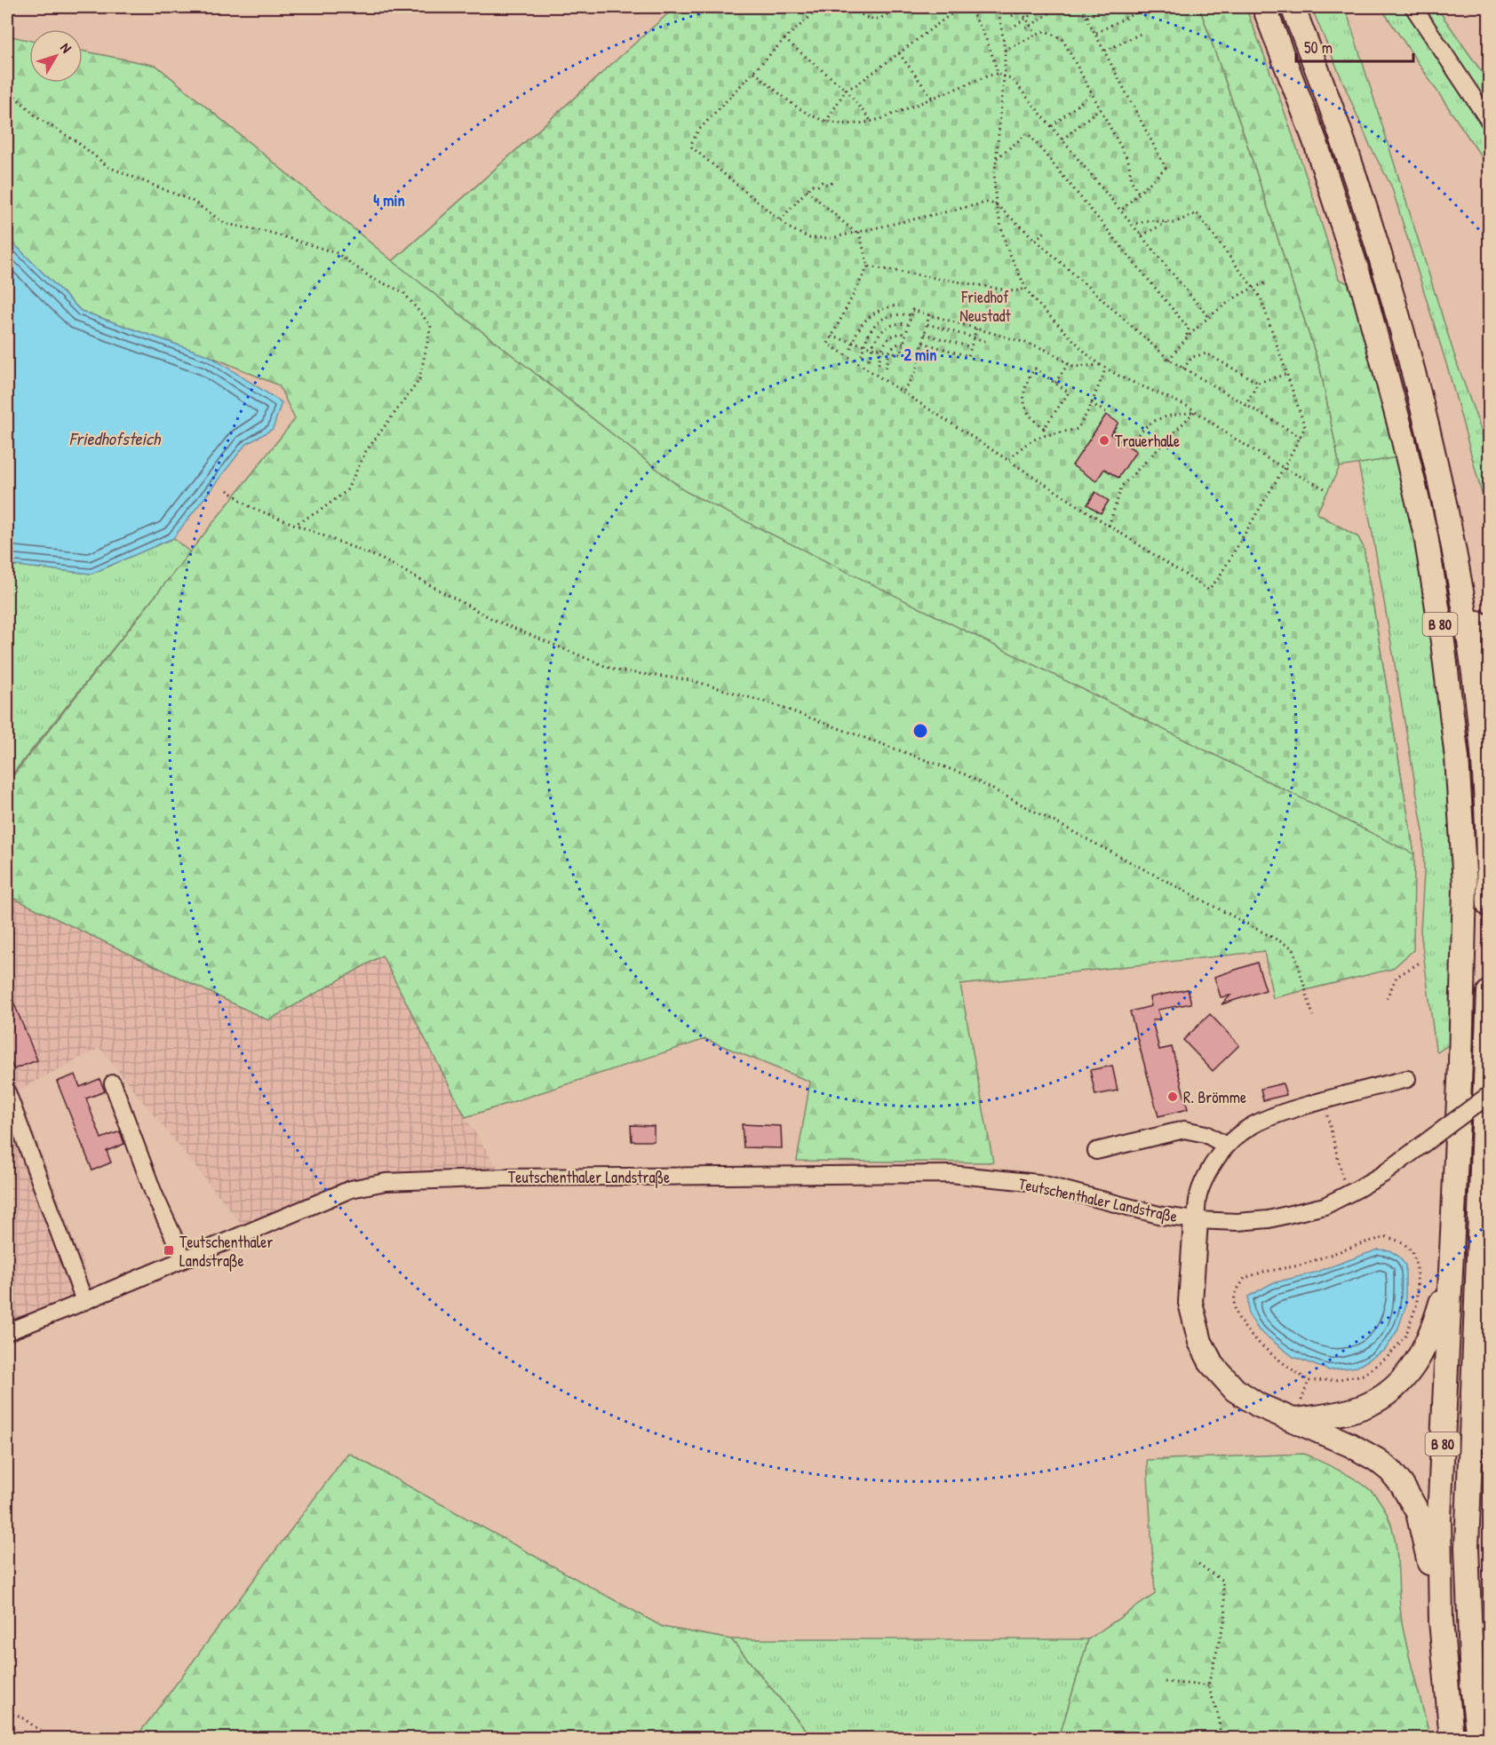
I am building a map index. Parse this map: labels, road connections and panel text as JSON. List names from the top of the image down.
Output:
{
  "streets": {
    "highway": ["B 80"],
    "street": ["Teutschenthaler Landstraße"]
  },
  "water": ["Friedhofsteich"],
  "parks": ["Friedhof Neustadt"],
  "places": {
    "other": ["Trauerhalle", "R. Brömme"],
    "transit": ["Teutschenthaler Landstraße"]
  },
  "scale_bar": "50 m",
  "north": "top right",
  "rings": ["4 min", "2 min"]
}
